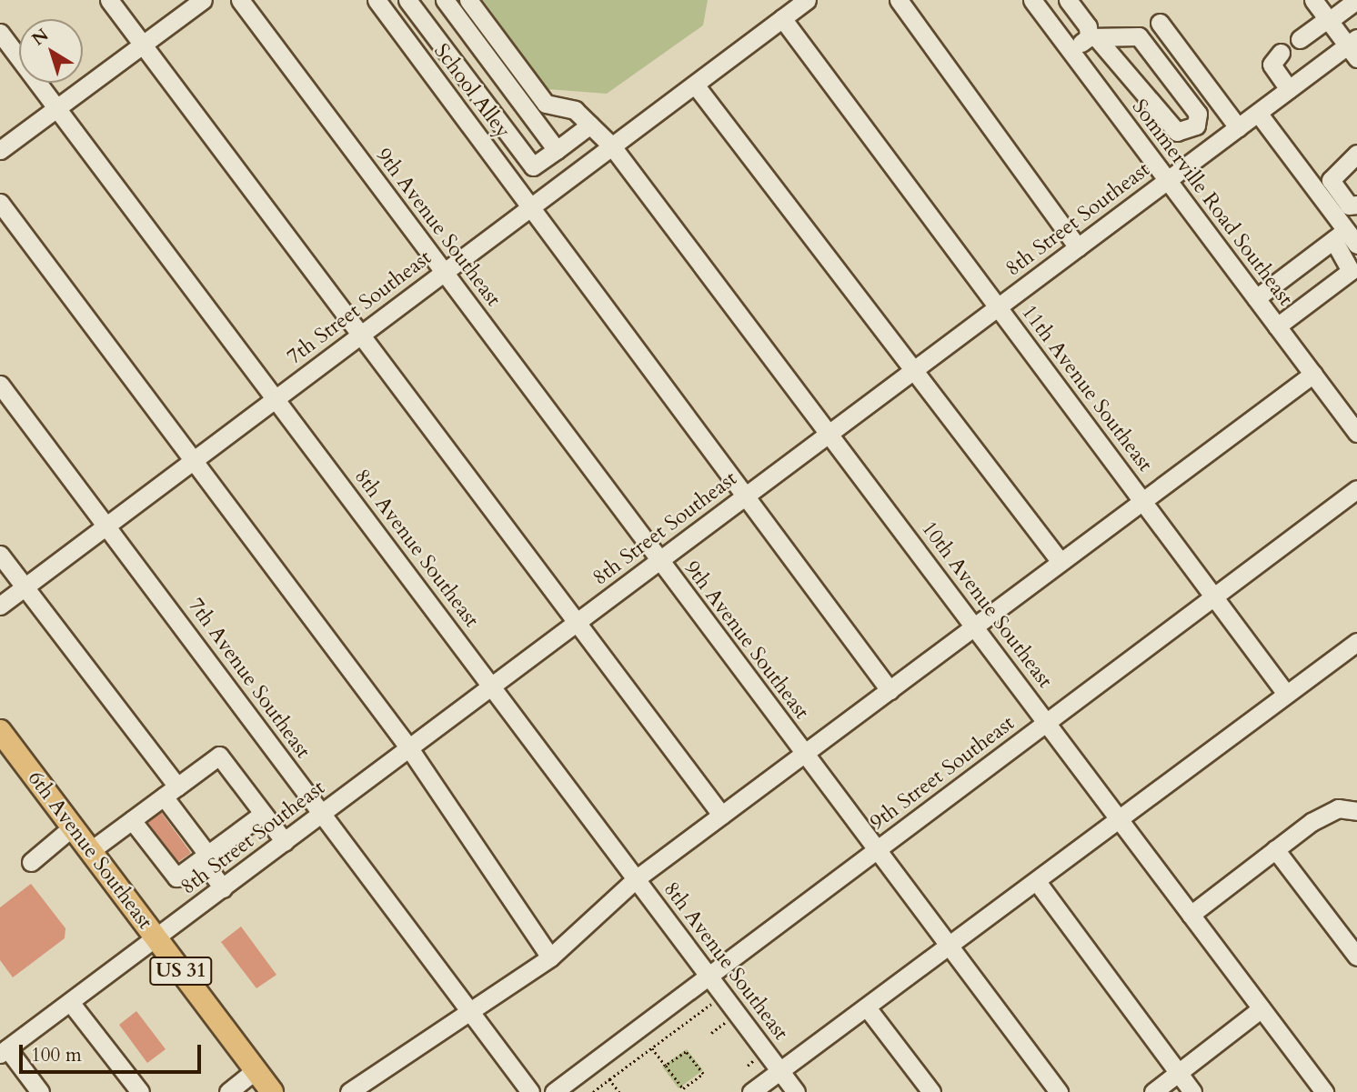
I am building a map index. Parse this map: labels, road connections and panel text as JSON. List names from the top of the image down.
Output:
{
  "streets": {
    "main road": ["6th Avenue Southeast", "US 31"],
    "street": [
      "School Alley",
      "Sommerville Road Southeast",
      "8th Street Southeast",
      "9th Avenue Southeast",
      "7th Street Southeast",
      "11th Avenue Southeast",
      "8th Avenue Southeast",
      "10th Avenue Southeast",
      "7th Avenue Southeast",
      "9th Street Southeast"
    ]
  },
  "crossings": [
    ["School Alley", "8th Street Southeast"],
    ["School Alley", "7th Street Southeast"],
    ["Sommerville Road Southeast", "8th Street Southeast"],
    ["8th Street Southeast", "9th Avenue Southeast"],
    ["8th Street Southeast", "11th Avenue Southeast"],
    ["8th Street Southeast", "8th Avenue Southeast"],
    ["8th Street Southeast", "10th Avenue Southeast"],
    ["8th Street Southeast", "7th Avenue Southeast"],
    ["8th Street Southeast", "6th Avenue Southeast"],
    ["9th Avenue Southeast", "7th Street Southeast"],
    ["9th Avenue Southeast", "9th Street Southeast"],
    ["7th Street Southeast", "11th Avenue Southeast"],
    ["7th Street Southeast", "8th Avenue Southeast"],
    ["7th Street Southeast", "10th Avenue Southeast"],
    ["7th Street Southeast", "7th Avenue Southeast"],
    ["11th Avenue Southeast", "9th Street Southeast"],
    ["8th Avenue Southeast", "9th Street Southeast"],
    ["10th Avenue Southeast", "9th Street Southeast"]
  ],
  "scale_bar": "100 m",
  "north": "top left"
}
